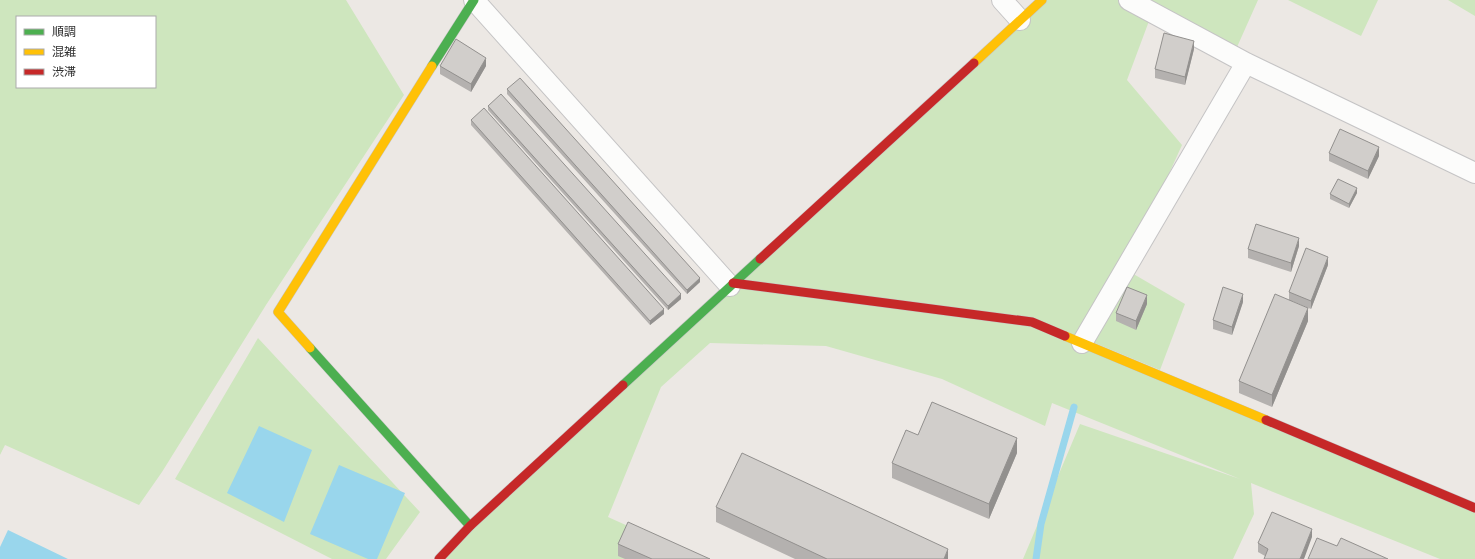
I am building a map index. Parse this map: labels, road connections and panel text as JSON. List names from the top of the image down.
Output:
{
  "legend": ["順調", "混雑", "渋滞"]
}
